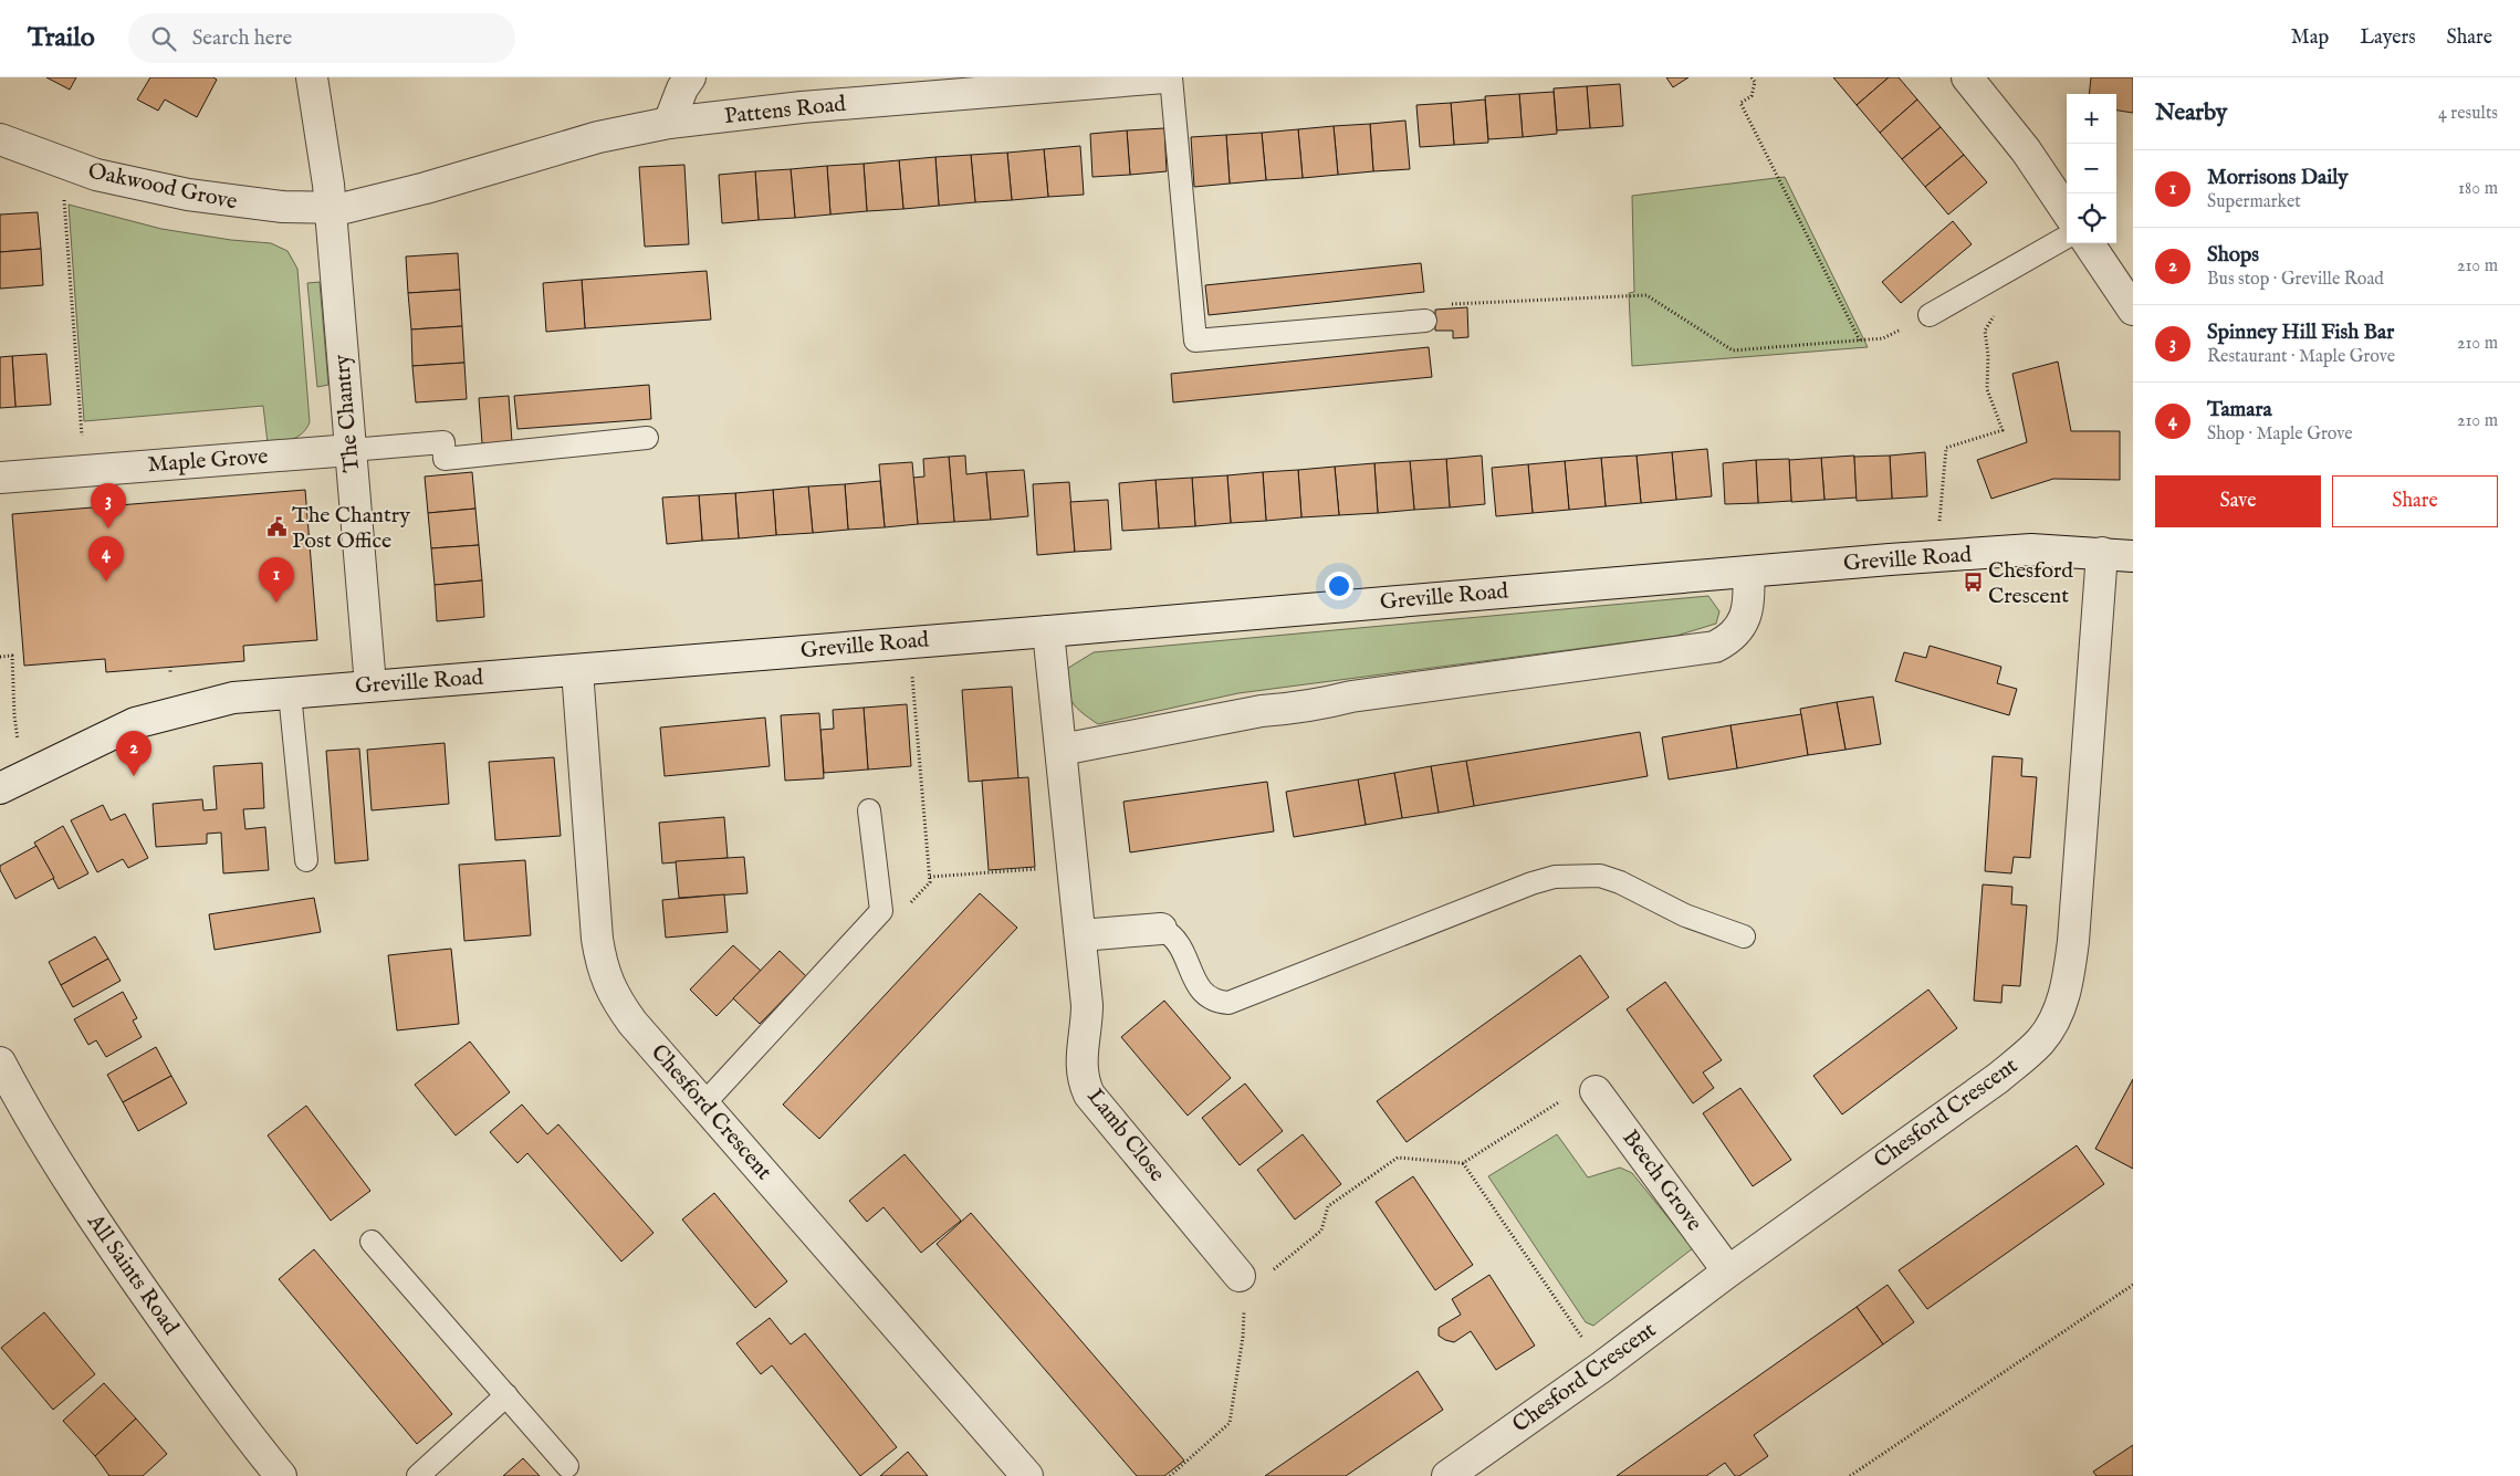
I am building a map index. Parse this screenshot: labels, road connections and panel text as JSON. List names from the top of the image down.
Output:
{
  "streets": {
    "street": [
      "Pattens Road",
      "Oakwood Grove",
      "The Chantry",
      "Maple Grove",
      "Greville Road",
      "Chesford Crescent",
      "Lamb Close",
      "Beech Grove",
      "All Saints Road"
    ]
  },
  "crossings": [
    ["Pattens Road", "Oakwood Grove"],
    ["Pattens Road", "The Chantry"],
    ["Oakwood Grove", "The Chantry"],
    ["The Chantry", "Maple Grove"],
    ["The Chantry", "Greville Road"],
    ["Greville Road", "Chesford Crescent"],
    ["Greville Road", "Lamb Close"],
    ["Chesford Crescent", "Beech Grove"]
  ],
  "places": {
    "public building": ["The Chantry Post Office"],
    "bus stop": ["Chesford Crescent"]
  },
  "page": {
    "header": "Trailo",
    "search": "Search here",
    "nav": ["Map", "Layers", "Share"],
    "heading": ["Nearby", "4 results"],
    "map_buttons": ["+", "−"],
    "list": [
      {
        "mark": "1",
        "name": "Morrisons Daily",
        "note": "Supermarket",
        "value": "180 m"
      },
      {
        "mark": "2",
        "name": "Shops",
        "note": "Bus stop · Greville Road",
        "value": "210 m"
      },
      {
        "mark": "3",
        "name": "Spinney Hill Fish Bar",
        "note": "Restaurant · Maple Grove",
        "value": "210 m"
      },
      {
        "mark": "4",
        "name": "Tamara",
        "note": "Shop · Maple Grove",
        "value": "210 m"
      }
    ],
    "buttons": ["Save", "Share"],
    "pins": [
      "3",
      "4",
      "1",
      "2"
    ]
  }
}
